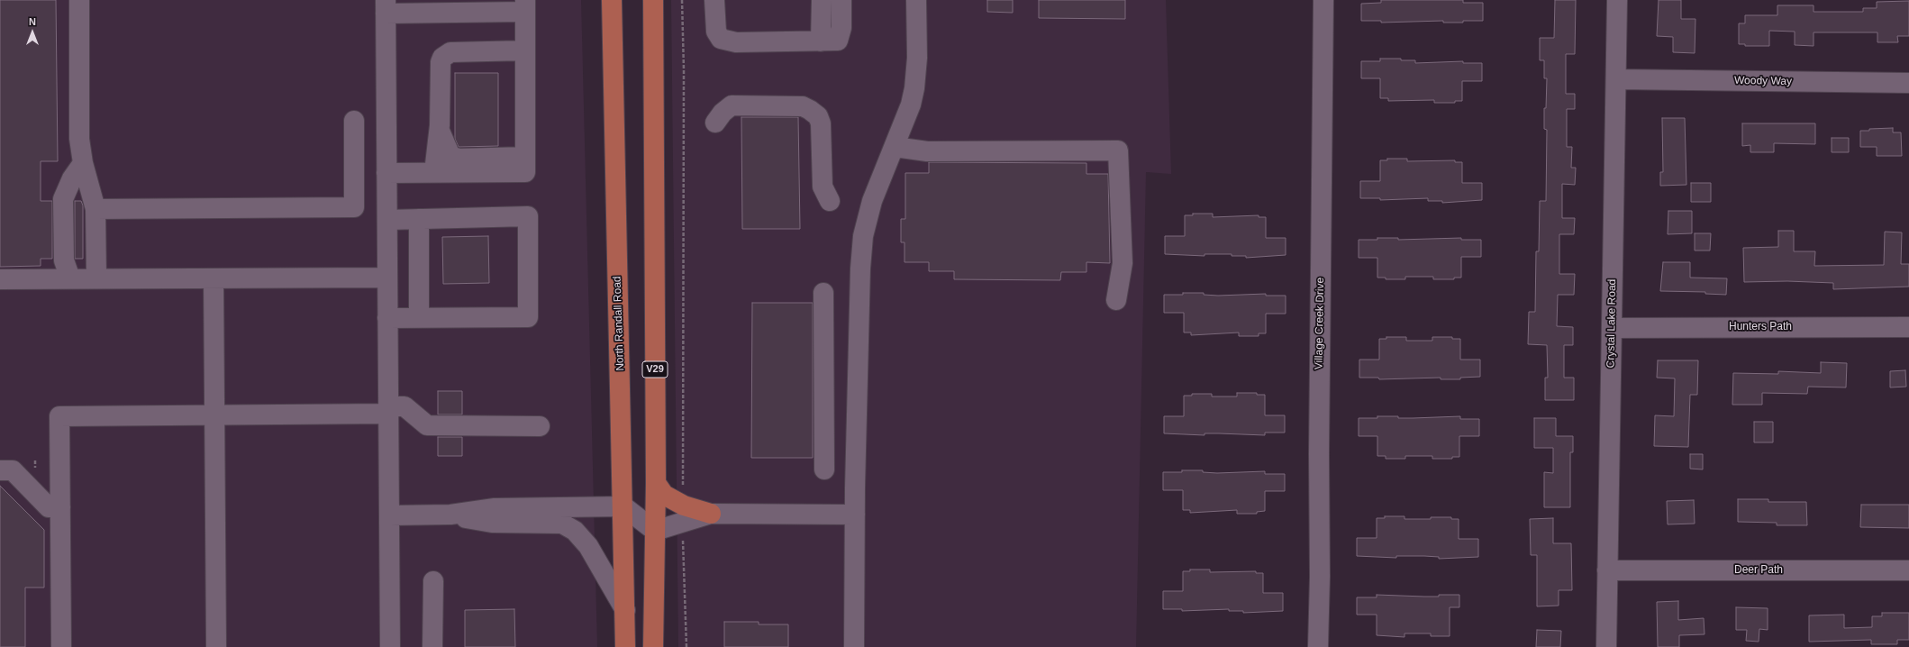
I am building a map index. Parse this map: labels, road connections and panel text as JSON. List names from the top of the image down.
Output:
{
  "streets": {
    "main road": ["North Randall Road", "V29"],
    "street": [
      "Woody Way",
      "Village Creek Drive",
      "Crystal Lake Road",
      "Hunters Path",
      "Deer Path"
    ]
  },
  "crossings": [
    ["Woody Way", "Crystal Lake Road"],
    ["Crystal Lake Road", "Hunters Path"],
    ["Crystal Lake Road", "Deer Path"]
  ],
  "north": "top"
}
